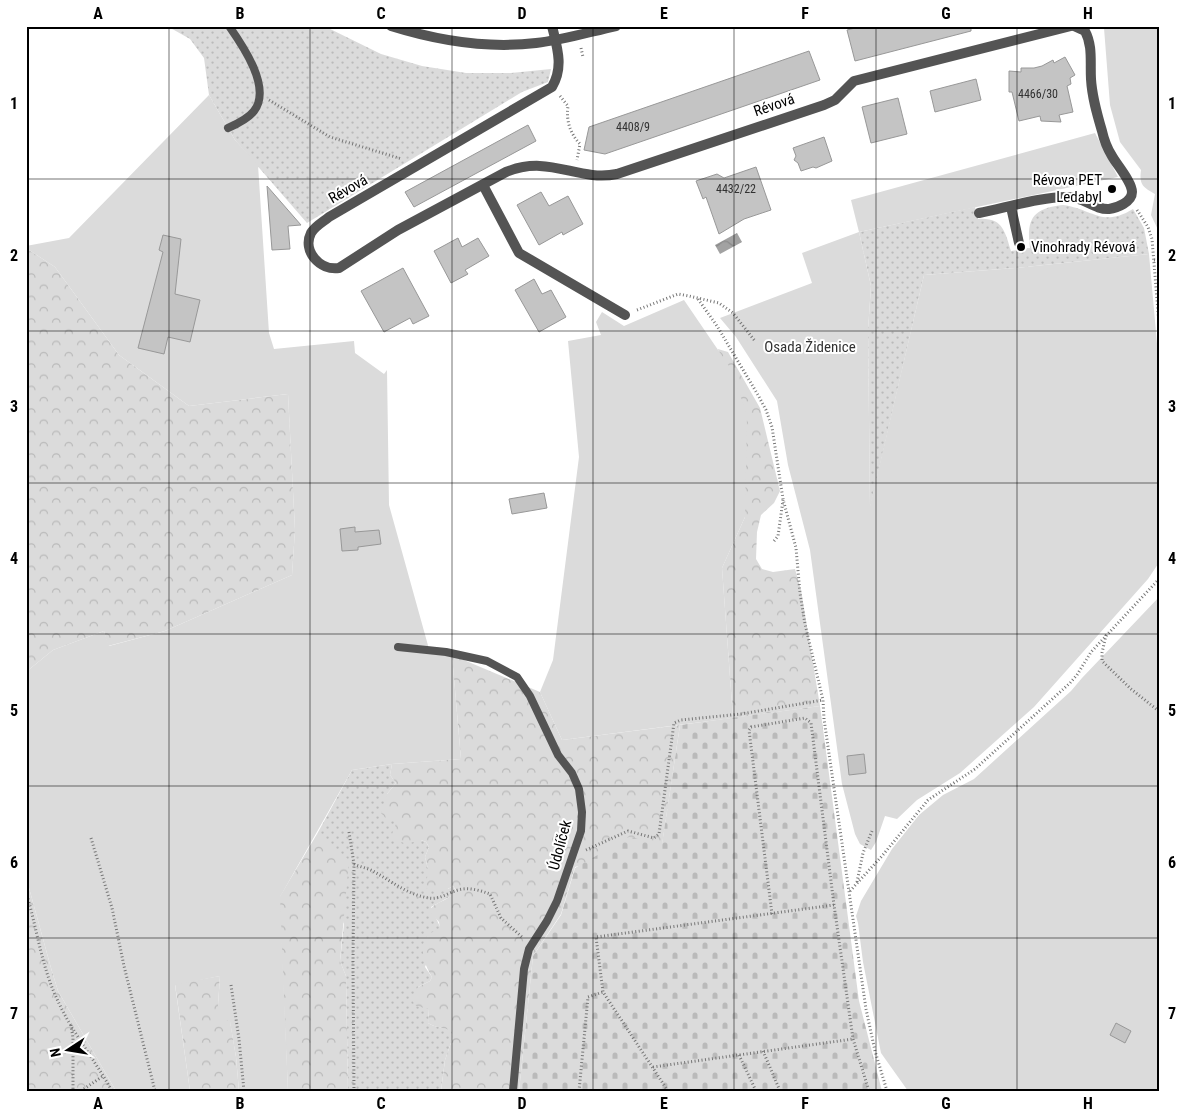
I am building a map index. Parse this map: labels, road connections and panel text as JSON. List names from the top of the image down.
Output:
{
  "streets": {
    "street": ["Révová"],
    "lane": ["Údolíček"]
  },
  "parks": ["Osada Židenice"],
  "places": ["Révova PET Ledabyl", "Vinohrady Révová"],
  "house_numbers": ["4466/30", "4408/9", "4432/22"],
  "north": "left",
  "grid": {
    "columns": [
      "A",
      "B",
      "C",
      "D",
      "E",
      "F",
      "G",
      "H"
    ],
    "rows": [
      "1",
      "2",
      "3",
      "4",
      "5",
      "6",
      "7"
    ]
  }
}
